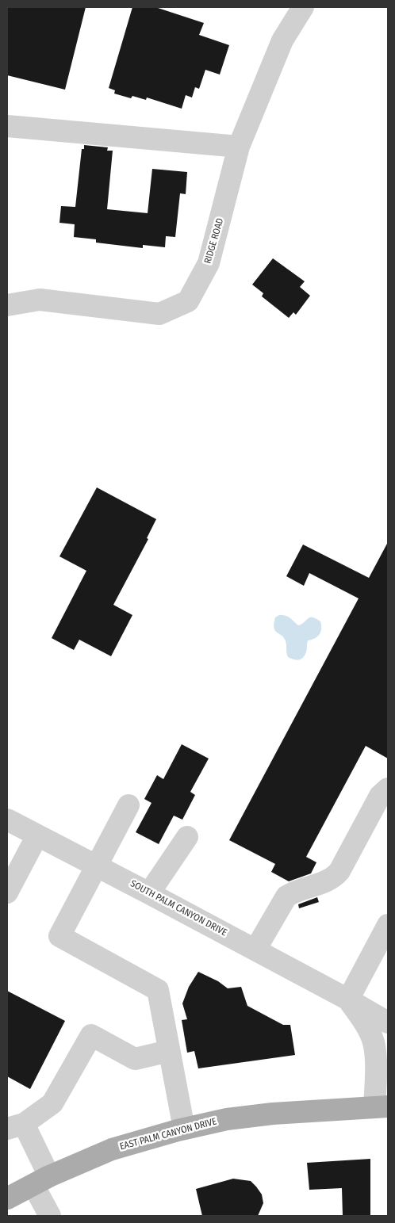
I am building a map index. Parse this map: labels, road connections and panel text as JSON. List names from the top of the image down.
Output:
{
  "streets": {
    "main road": ["EAST PALM CANYON DRIVE"],
    "street": ["RIDGE ROAD", "SOUTH PALM CANYON DRIVE"]
  }
}
